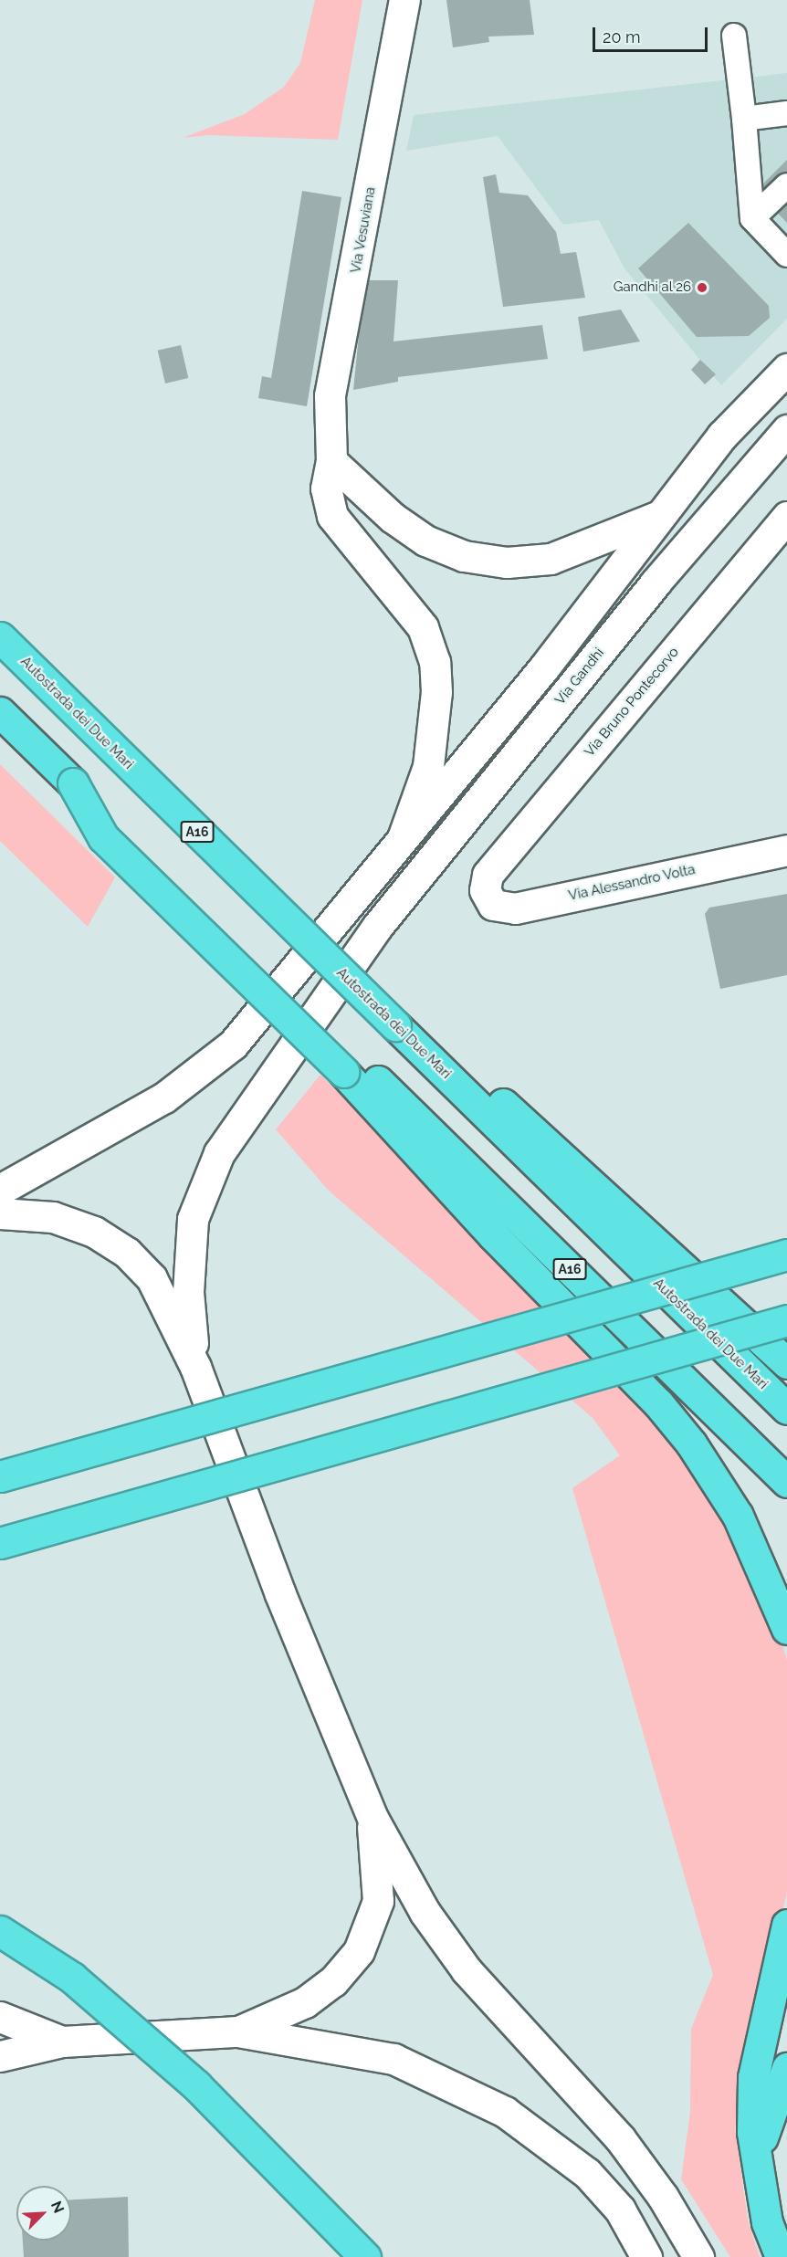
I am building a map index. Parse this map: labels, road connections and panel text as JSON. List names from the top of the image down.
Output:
{
  "streets": {
    "highway": ["Autostrada dei Due Mari", "A16"],
    "street": [
      "Via Vesuviana",
      "Via Gandhi",
      "Via Bruno Pontecorvo",
      "Via Alessandro Volta"
    ]
  },
  "crossings": [
    ["Via Bruno Pontecorvo", "Via Alessandro Volta"]
  ],
  "places": ["Gandhi al 26"],
  "scale_bar": "20 m",
  "north": "top right"
}
